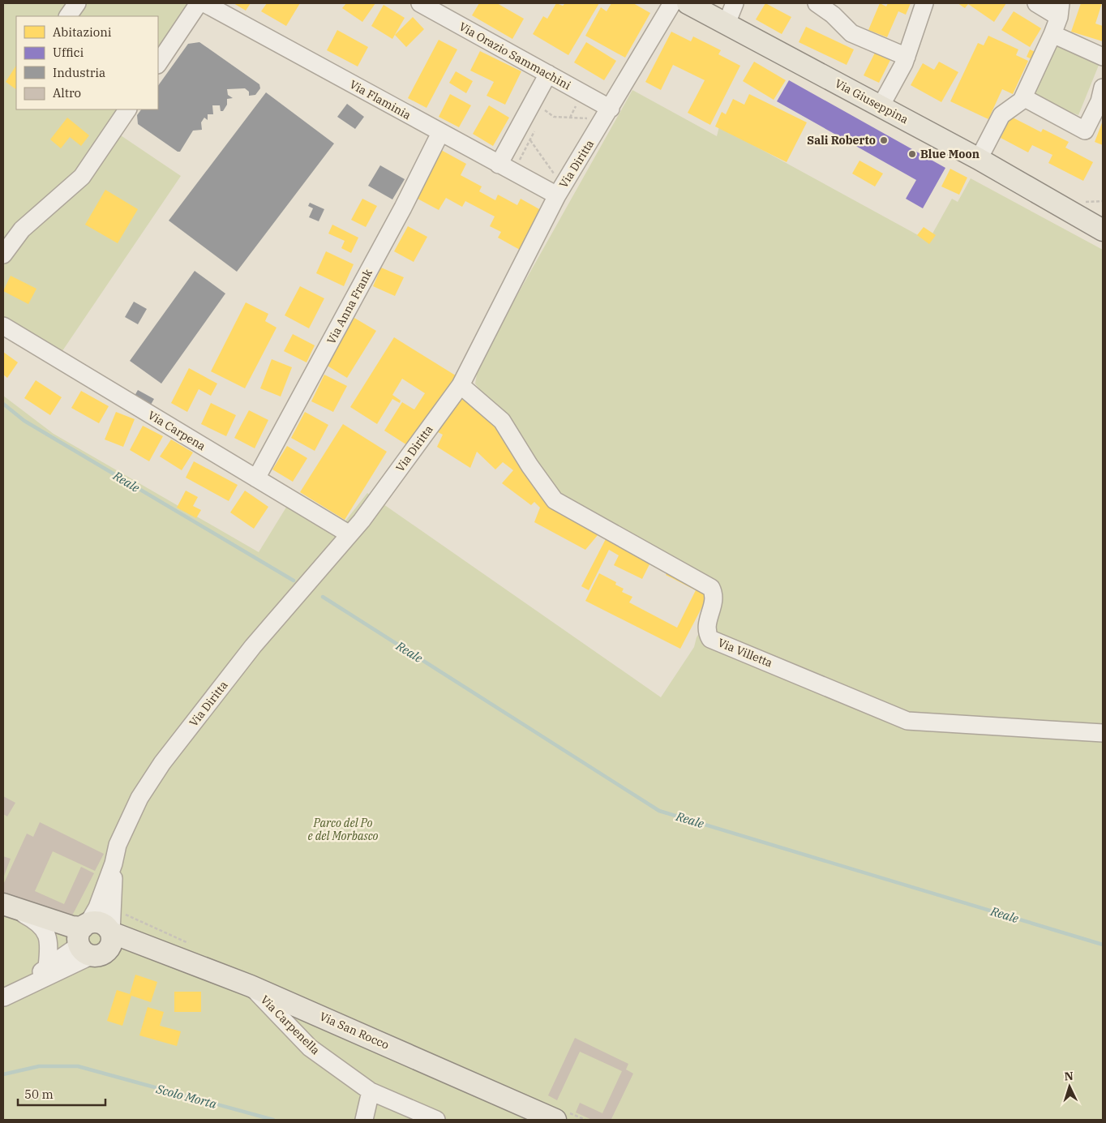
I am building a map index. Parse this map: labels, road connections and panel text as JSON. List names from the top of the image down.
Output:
{
  "streets": {
    "main road": ["Via Giuseppina", "Via San Rocco"],
    "street": [
      "Via Orazio Sammachini",
      "Via Flaminia",
      "Via Diritta",
      "Via Anna Frank",
      "Via Carpena",
      "Via Villetta",
      "Via Carpenella"
    ]
  },
  "crossings": [
    ["Via Orazio Sammachini", "Via Diritta"],
    ["Via Flaminia", "Via Diritta"],
    ["Via Flaminia", "Via Anna Frank"],
    ["Via Diritta", "Via Carpena"],
    ["Via Diritta", "Via Villetta"],
    ["Via Diritta", "Via San Rocco"],
    ["Via Anna Frank", "Via Carpena"],
    ["Via Carpenella", "Via San Rocco"]
  ],
  "water": ["Reale", "Scolo Morta"],
  "parks": ["Parco del Po e del Morbasco"],
  "places": ["Sali Roberto", "Blue Moon"],
  "legend": [
    "Abitazioni",
    "Uffici",
    "Industria",
    "Altro"
  ],
  "scale_bar": "50 m",
  "north": "top"
}
